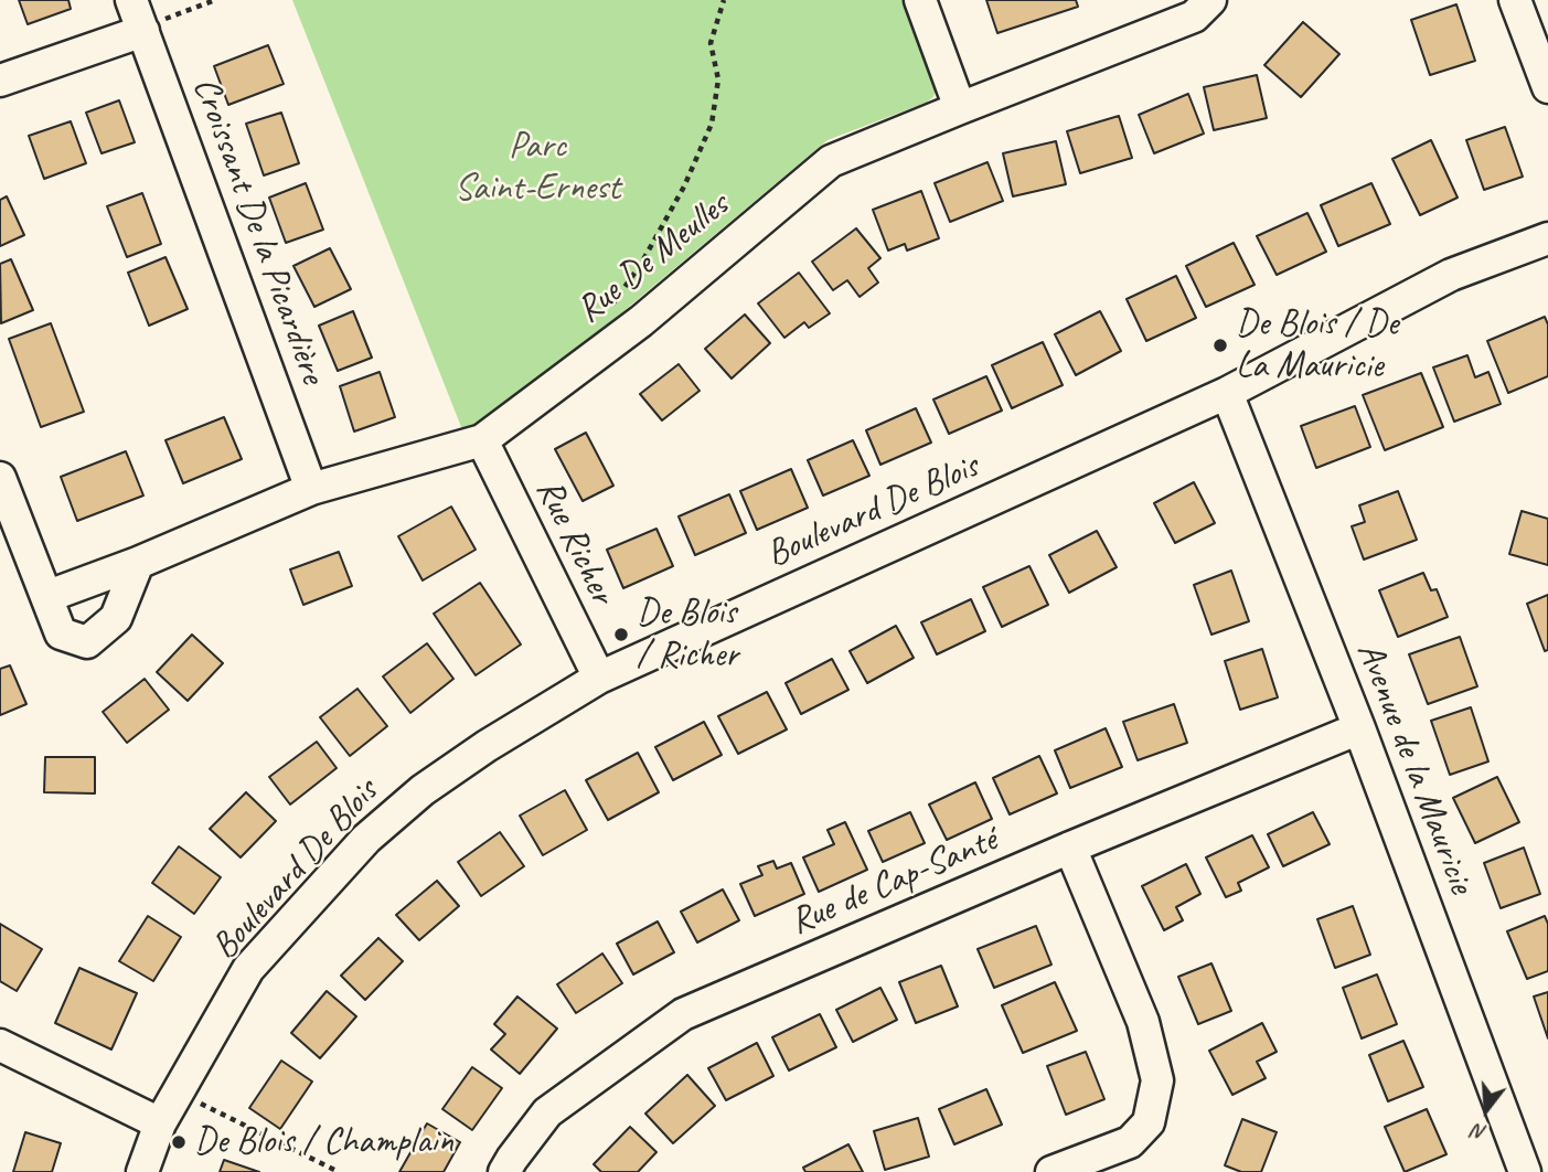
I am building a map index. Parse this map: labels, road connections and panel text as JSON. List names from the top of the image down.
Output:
{
  "streets": {
    "street": [
      "Croissant De la Picardière",
      "Rue De Meulles",
      "Boulevard De Blois",
      "Rue Richer",
      "Avenue de la Mauricie",
      "Rue de Cap-Santé"
    ]
  },
  "crossings": [
    ["Croissant De la Picardière", "Rue De Meulles"],
    ["Rue De Meulles", "Rue Richer"],
    ["Boulevard De Blois", "Rue Richer"],
    ["Boulevard De Blois", "Avenue de la Mauricie"],
    ["Avenue de la Mauricie", "Rue de Cap-Santé"]
  ],
  "parks": ["Parc Saint-Ernest"],
  "places": ["De Blois / De La Mauricie", "De Blois / Richer", "De Blois / Champlain"],
  "north": "bottom"
}
